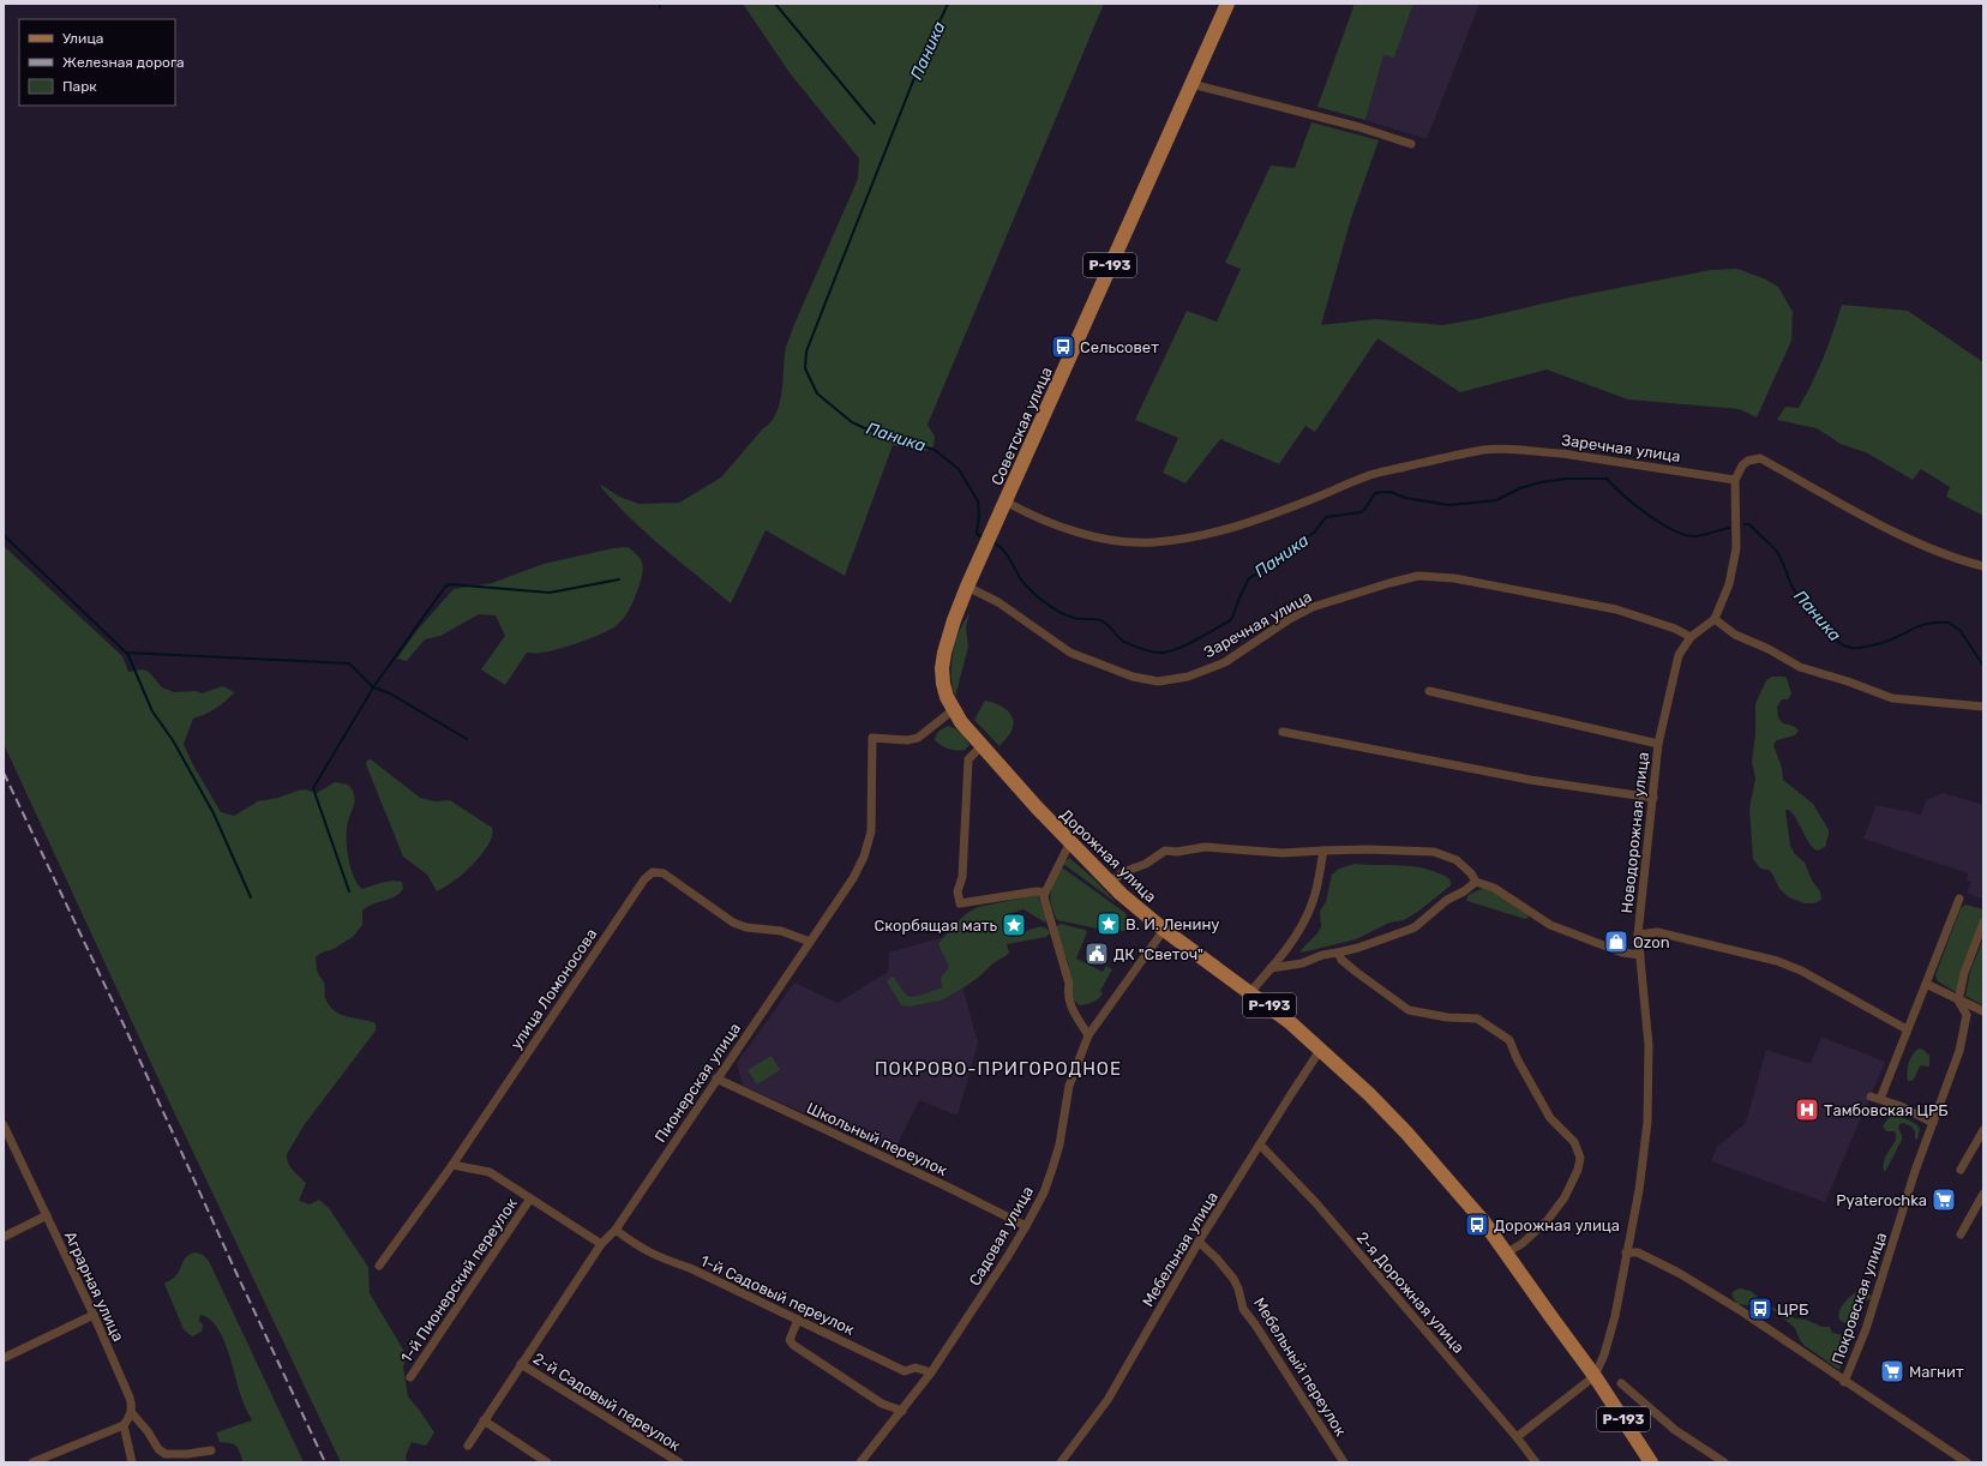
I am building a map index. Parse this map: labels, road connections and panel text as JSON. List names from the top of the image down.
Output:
{
  "streets": {
    "main road": ["Р-193", "Советская улица", "Дорожная улица"],
    "street": [
      "Заречная улица",
      "Новодорожная улица",
      "улица Ломоносова",
      "Пионерская улица",
      "Школьный переулок",
      "Садовая улица",
      "Мебельная улица",
      "1-й Пионерский переулок",
      "Аграрная улица",
      "2-я Дорожная улица",
      "1-й Садовый переулок",
      "Покровская улица",
      "Мебельный переулок",
      "2-й Садовый переулок"
    ]
  },
  "crossings": [
    ["Советская улица", "Заречная улица"],
    ["Советская улица", "Дорожная улица"],
    ["Заречная улица", "Новодорожная улица"],
    ["Новодорожная улица", "Дорожная улица"],
    ["Дорожная улица", "Пионерская улица"],
    ["Дорожная улица", "Садовая улица"],
    ["Дорожная улица", "Мебельная улица"],
    ["улица Ломоносова", "Пионерская улица"],
    ["Пионерская улица", "Школьный переулок"],
    ["Пионерская улица", "1-й Садовый переулок"],
    ["Пионерская улица", "2-й Садовый переулок"],
    ["Школьный переулок", "Садовая улица"],
    ["Садовая улица", "1-й Садовый переулок"],
    ["Мебельная улица", "2-я Дорожная улица"],
    ["Мебельная улица", "Мебельный переулок"]
  ],
  "districts": ["ПОКРОВО-ПРИГОРОДНОЕ"],
  "water": ["Паника"],
  "places": {
    "bus stop": ["Сельсовет", "Дорожная улица", "ЦРБ"],
    "place": ["В. И. Ленину", "Скорбящая мать"],
    "shop": ["Ozon"],
    "public building": ["ДК \"Светоч\""],
    "hospital": ["Тамбовская ЦРБ"],
    "supermarket": ["Pyaterochka", "Магнит"]
  },
  "legend": ["Улица", "Железная дорога", "Парк"]
}
